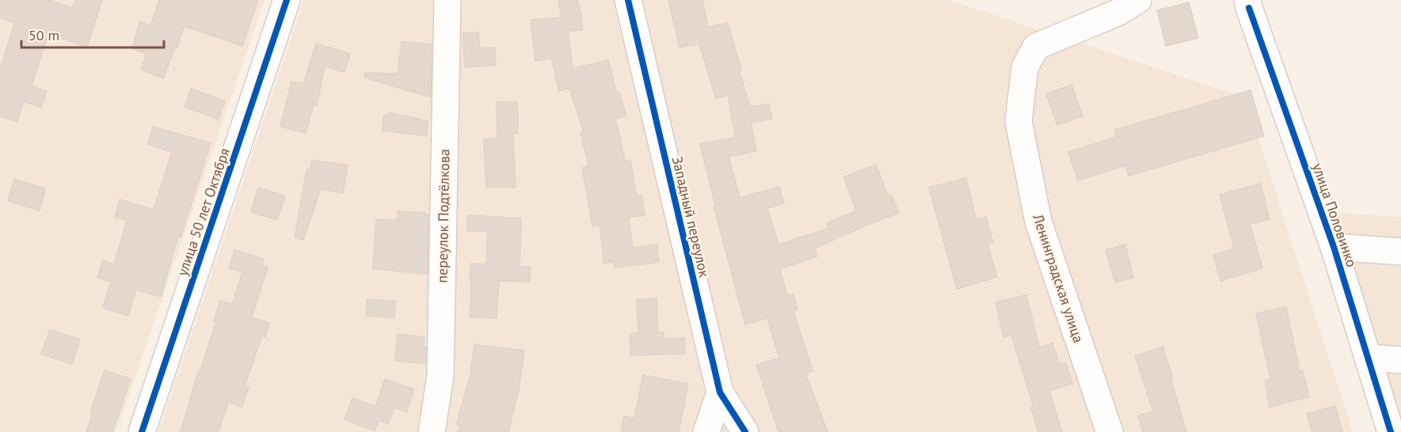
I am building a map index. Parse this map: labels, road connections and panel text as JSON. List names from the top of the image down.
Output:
{
  "streets": {
    "street": [
      "улица 50 лет Октября",
      "улица Половинко",
      "переулок Подтёлкова",
      "Западный переулок",
      "Ленинградская улица"
    ]
  },
  "scale_bar": "50 m"
}
